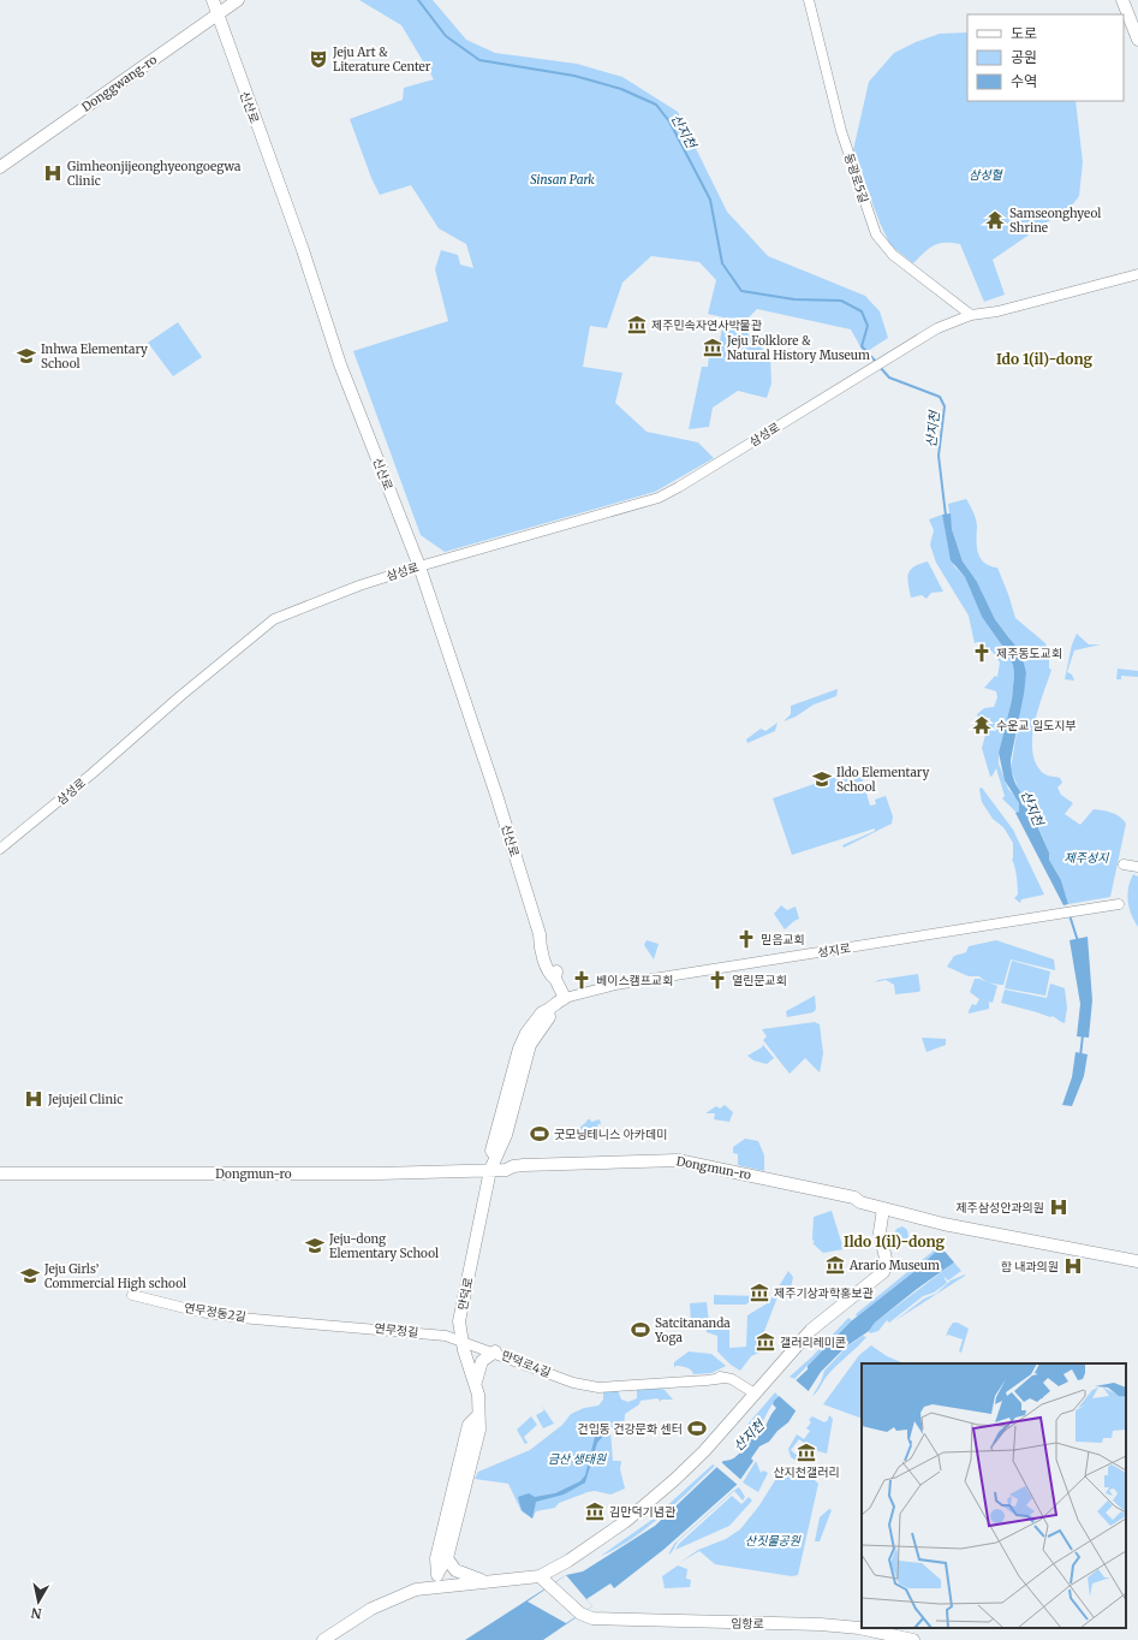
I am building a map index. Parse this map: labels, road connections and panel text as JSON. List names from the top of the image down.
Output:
{
  "streets": {
    "main road": [
      "Donggwang-ro",
      "신산로",
      "Dongmun-ro",
      "만덕로",
      "임항로"
    ],
    "street": [
      "동광로5길",
      "삼성로",
      "성지로",
      "연무정동2길",
      "연무정길",
      "만덕로4길"
    ]
  },
  "crossings": [
    ["Donggwang-ro", "신산로"],
    ["신산로", "삼성로"],
    ["신산로", "성지로"],
    ["동광로5길", "삼성로"],
    ["Dongmun-ro", "만덕로"],
    ["만덕로", "연무정길"],
    ["만덕로", "만덕로4길"],
    ["연무정동2길", "연무정길"],
    ["연무정길", "만덕로4길"]
  ],
  "districts": ["Ido 1(il)-dong", "Ildo 1(il)-dong"],
  "water": ["산지천"],
  "parks": [
    "삼성혈",
    "Sinsan Park",
    "제주성지",
    "금산 생태원",
    "산짓물공원"
  ],
  "places": {
    "theatre": ["Jeju Art & Literature Center"],
    "hospital": [
      "Gimheonjijeonghyeongoegwa Clinic",
      "Jejujeil Clinic",
      "제주삼성안과의원",
      "함 내과의원"
    ],
    "temple": ["Samseonghyeol Shrine", "수운교 일도지부"],
    "museum": [
      "제주민속자연사박물관",
      "Jeju Folklore & Natural History Museum",
      "Arario Museum",
      "제주기상과학홍보관",
      "갤러리레미콘",
      "산지천갤러리",
      "김만덕기념관"
    ],
    "school or university": [
      "Inhwa Elementary School",
      "Ildo Elementary School",
      "Jeju-dong Elementary School",
      "Jeju Girls’ Commercial High school"
    ],
    "church": [
      "제주동도교회",
      "믿음교회",
      "베이스캠프교회",
      "열린문교회"
    ],
    "sports": ["굿모닝테니스 아카데미", "Satcitananda Yoga", "건입동 건강문화 센터"]
  },
  "legend": ["도로", "공원", "수역"],
  "north": "bottom"
}
